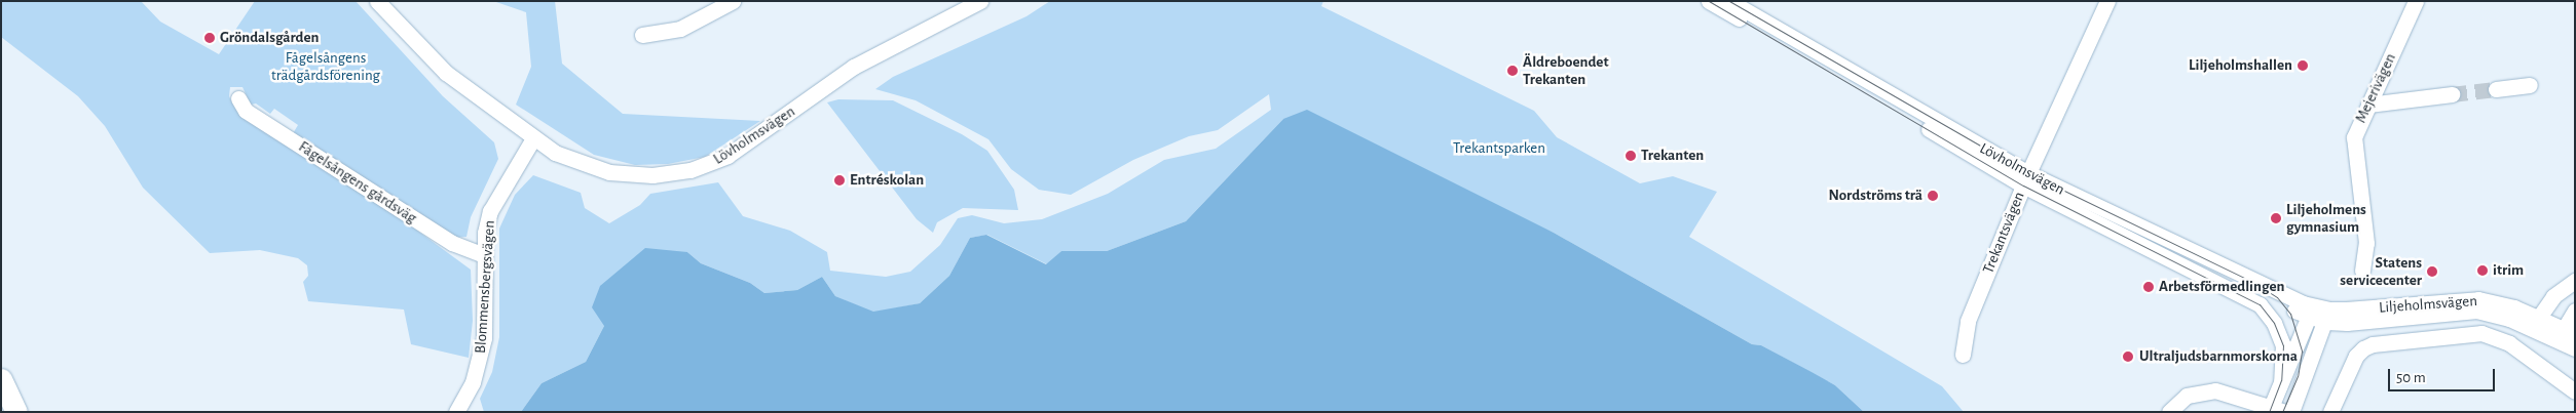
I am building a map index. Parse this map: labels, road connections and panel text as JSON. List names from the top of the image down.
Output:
{
  "streets": {
    "street": [
      "Mejerivägen",
      "Lövholmsvägen",
      "Fågelsångens gårdsväg",
      "Trekantsvägen",
      "Blommensbergsvägen",
      "Liljeholmsvägen"
    ]
  },
  "crossings": [
    ["Lövholmsvägen", "Trekantsvägen"],
    ["Lövholmsvägen", "Blommensbergsvägen"],
    ["Lövholmsvägen", "Liljeholmsvägen"],
    ["Fågelsångens gårdsväg", "Blommensbergsvägen"]
  ],
  "parks": ["Fågelsångens trädgårdsförening", "Trekantsparken"],
  "places": [
    "Gröndalsgården",
    "Liljeholmshallen",
    "Äldreboendet Trekanten",
    "Trekanten",
    "Entréskolan",
    "Nordströms trä",
    "Liljeholmens gymnasium",
    "itrim",
    "Statens servicecenter",
    "Arbetsförmedlingen",
    "Ultraljudsbarnmorskorna"
  ],
  "scale_bar": "50 m"
}
